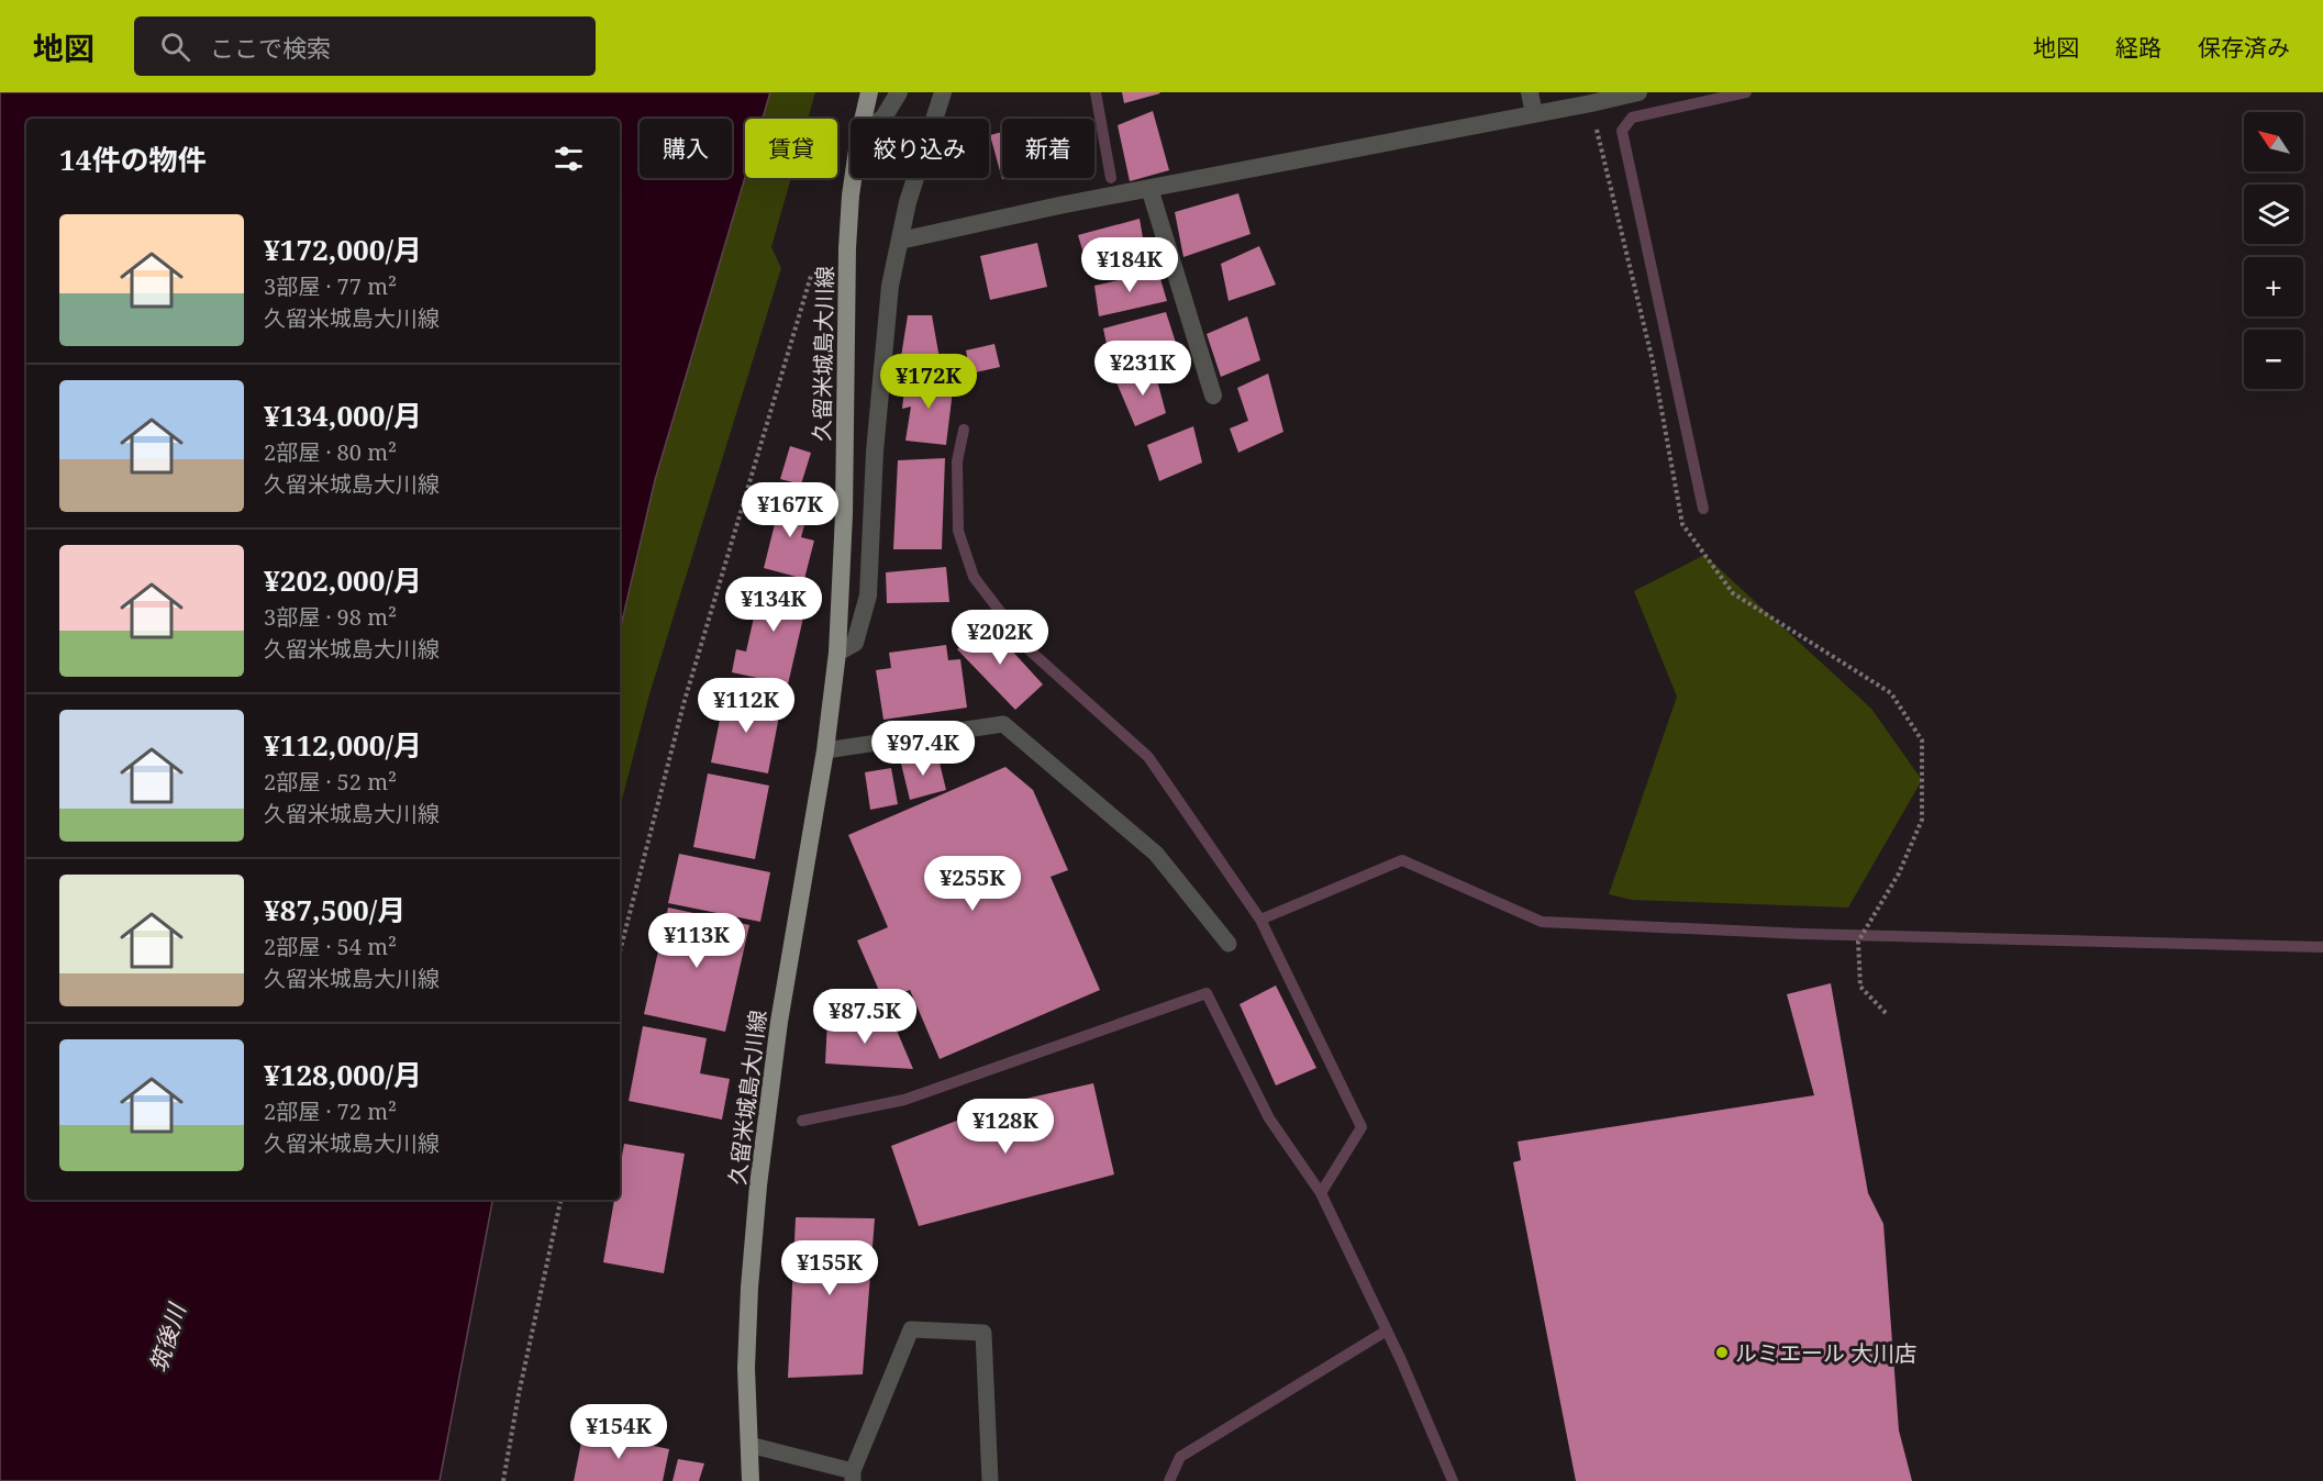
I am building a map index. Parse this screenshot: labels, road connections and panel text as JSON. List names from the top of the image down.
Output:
{
  "streets": {
    "main road": ["久留米城島大川線"]
  },
  "water": ["筑後川"],
  "places": ["ルミエール 大川店"],
  "north": "top left",
  "page": {
    "header": "地図",
    "search": "ここで検索",
    "nav": ["地図", "経路", "保存済み"],
    "map_buttons": ["+", "−"],
    "chip": [
      "購入",
      "賃貸",
      "絞り込み",
      "新着"
    ],
    "heading": "14件の物件",
    "list": [
      {
        "name": "¥172,000/月",
        "note": "3部屋 · 77 m² · 久留米城島大川線"
      },
      {
        "name": "¥134,000/月",
        "note": "2部屋 · 80 m² · 久留米城島大川線"
      },
      {
        "name": "¥202,000/月",
        "note": "3部屋 · 98 m² · 久留米城島大川線"
      },
      {
        "name": "¥112,000/月",
        "note": "2部屋 · 52 m² · 久留米城島大川線"
      },
      {
        "name": "¥87,500/月",
        "note": "2部屋 · 54 m² · 久留米城島大川線"
      },
      {
        "name": "¥128,000/月",
        "note": "2部屋 · 72 m² · 久留米城島大川線"
      }
    ],
    "price": [
      "¥184K",
      "¥231K",
      "¥172K",
      "¥167K",
      "¥134K",
      "¥202K",
      "¥112K",
      "¥97.4K",
      "¥255K",
      "¥113K",
      "¥87.5K",
      "¥128K",
      "¥155K",
      "¥154K"
    ]
  }
}
